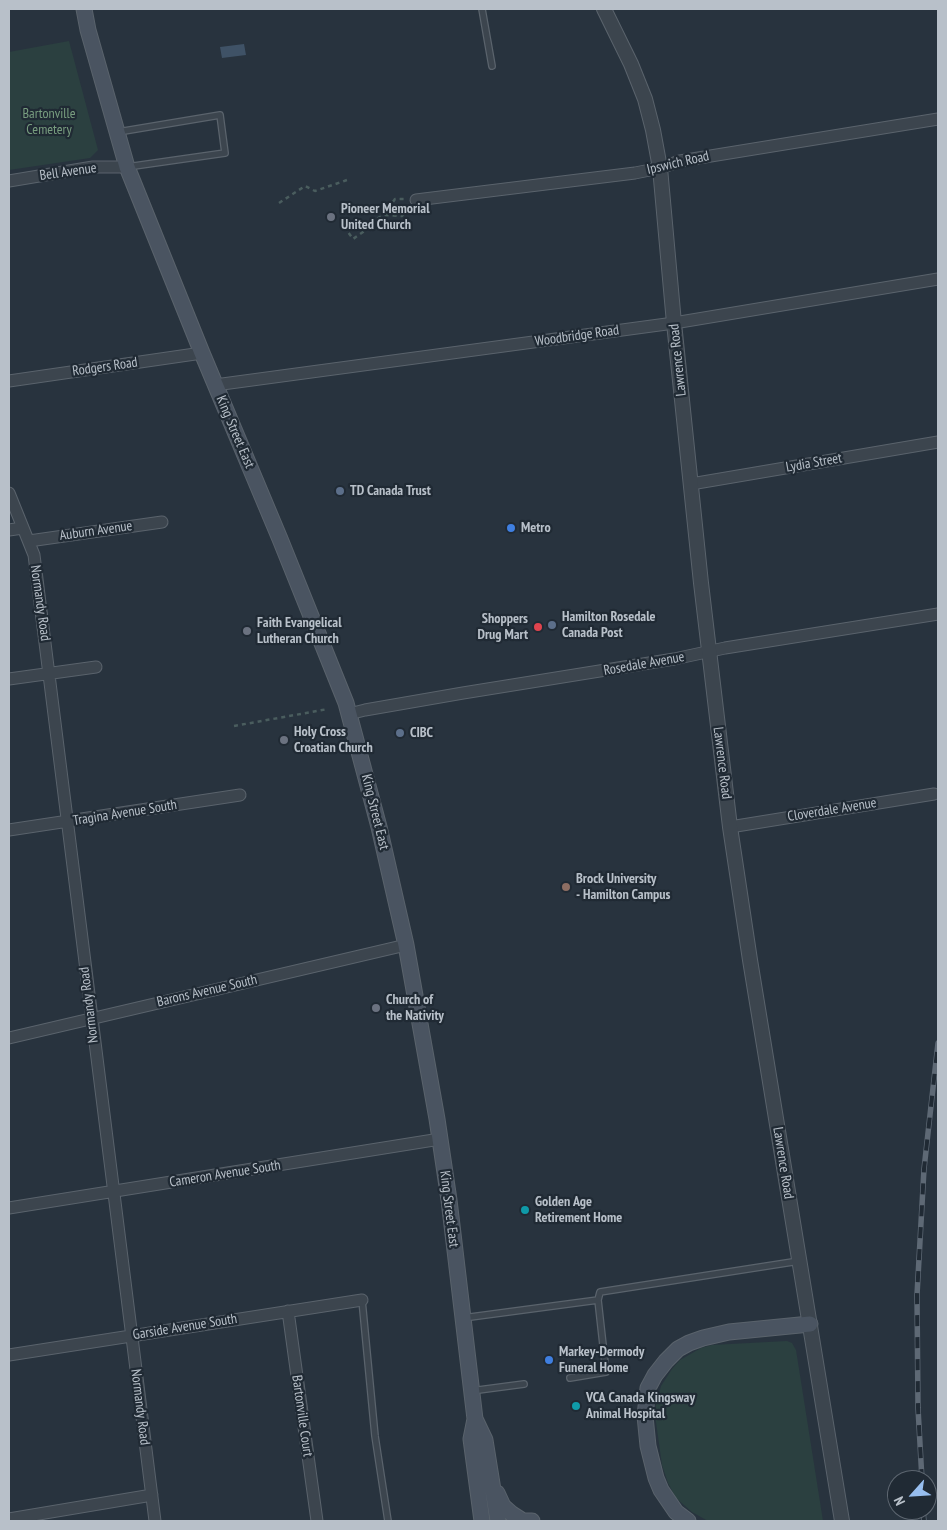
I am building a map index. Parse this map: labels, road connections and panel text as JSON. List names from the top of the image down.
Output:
{
  "streets": {
    "main road": ["King Street East"],
    "street": [
      "Ipswich Road",
      "Bell Avenue",
      "Woodbridge Road",
      "Lawrence Road",
      "Rodgers Road",
      "Lydia Street",
      "Auburn Avenue",
      "Normandy Road",
      "Rosedale Avenue",
      "Cloverdale Avenue",
      "Tragina Avenue South",
      "Barons Avenue South",
      "Cameron Avenue South",
      "Garside Avenue South",
      "Bartonville Court"
    ]
  },
  "crossings": [
    ["Ipswich Road", "Lawrence Road"],
    ["Bell Avenue", "King Street East"],
    ["Woodbridge Road", "Lawrence Road"],
    ["Woodbridge Road", "King Street East"],
    ["Lawrence Road", "Lydia Street"],
    ["Lawrence Road", "Rosedale Avenue"],
    ["Lawrence Road", "Cloverdale Avenue"],
    ["Rodgers Road", "King Street East"],
    ["King Street East", "Rosedale Avenue"],
    ["King Street East", "Barons Avenue South"],
    ["King Street East", "Cameron Avenue South"],
    ["Auburn Avenue", "Normandy Road"],
    ["Normandy Road", "Tragina Avenue South"],
    ["Normandy Road", "Barons Avenue South"],
    ["Normandy Road", "Cameron Avenue South"],
    ["Normandy Road", "Garside Avenue South"],
    ["Garside Avenue South", "Bartonville Court"]
  ],
  "parks": ["Bartonville Cemetery"],
  "places": [
    "Pioneer Memorial United Church",
    "TD Canada Trust",
    "Metro",
    "Hamilton Rosedale Canada Post",
    "Shoppers Drug Mart",
    "Faith Evangelical Lutheran Church",
    "CIBC",
    "Holy Cross Croatian Church",
    "Brock University - Hamilton Campus",
    "Church of the Nativity",
    "Golden Age Retirement Home",
    "Markey-Dermody Funeral Home",
    "VCA Canada Kingsway Animal Hospital"
  ],
  "north": "bottom left"
}
